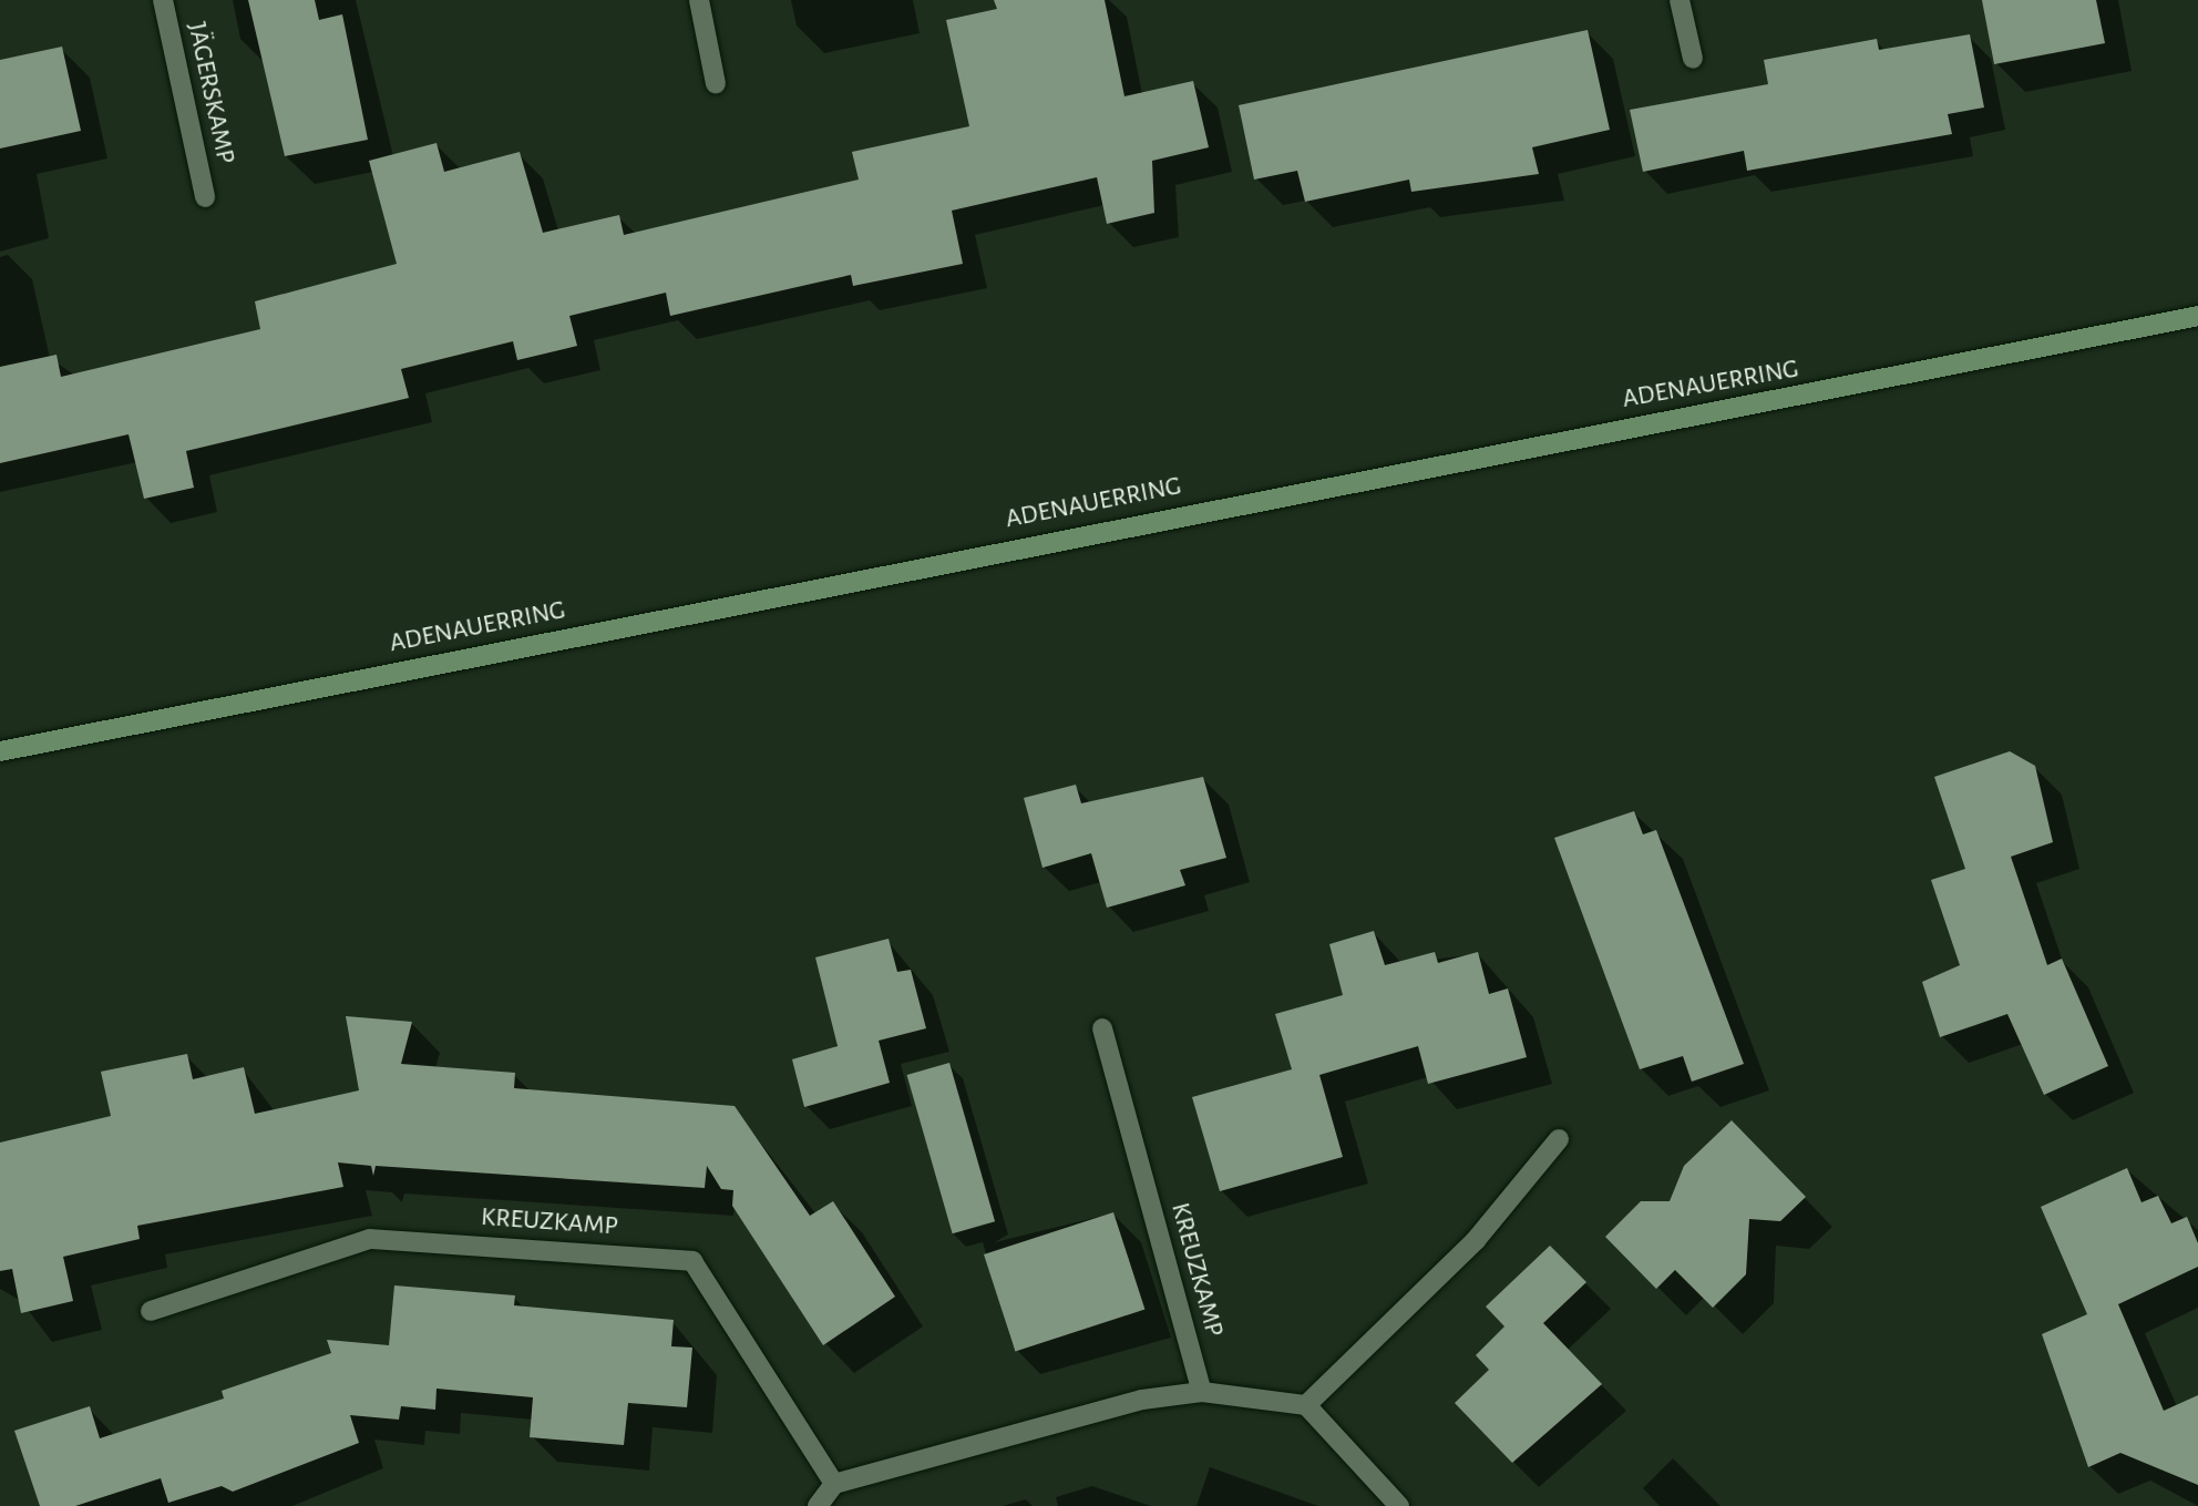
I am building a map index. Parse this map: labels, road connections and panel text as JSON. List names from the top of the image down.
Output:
{
  "streets": {
    "main road": ["ADENAUERRING"],
    "street": ["JÄGERSKAMP", "KREUZKAMP"]
  }
}
